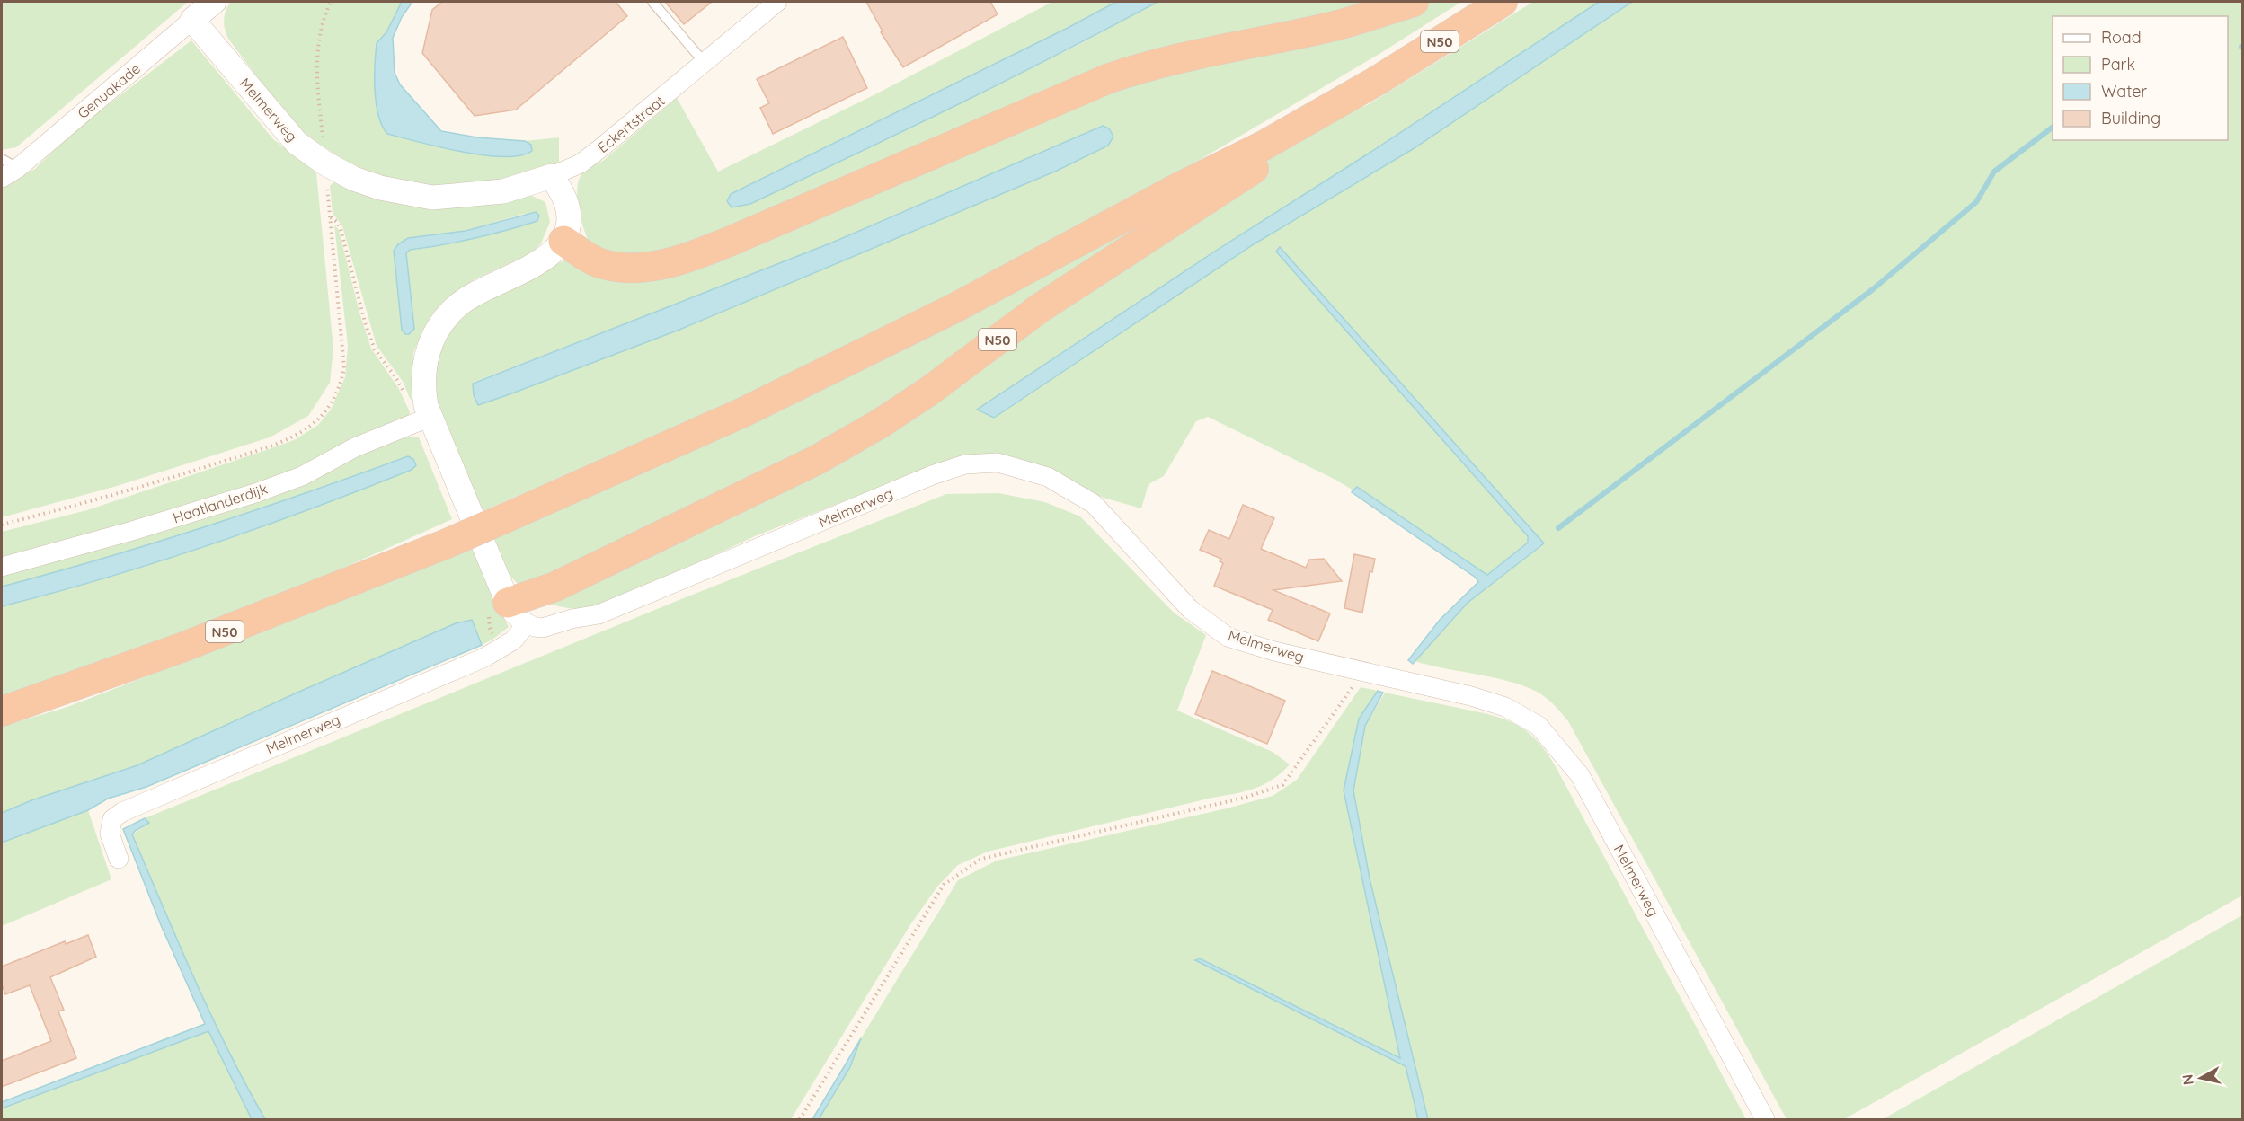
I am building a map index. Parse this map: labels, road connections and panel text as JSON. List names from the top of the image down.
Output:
{
  "streets": {
    "highway": ["N50"],
    "street": [
      "Genuakade",
      "Melmerweg",
      "Eckertstraat",
      "Haatlanderdijk"
    ]
  },
  "crossings": [
    ["Genuakade", "Melmerweg"],
    ["Melmerweg", "Eckertstraat"]
  ],
  "legend": [
    "Road",
    "Park",
    "Water",
    "Building"
  ],
  "north": "left"
}
